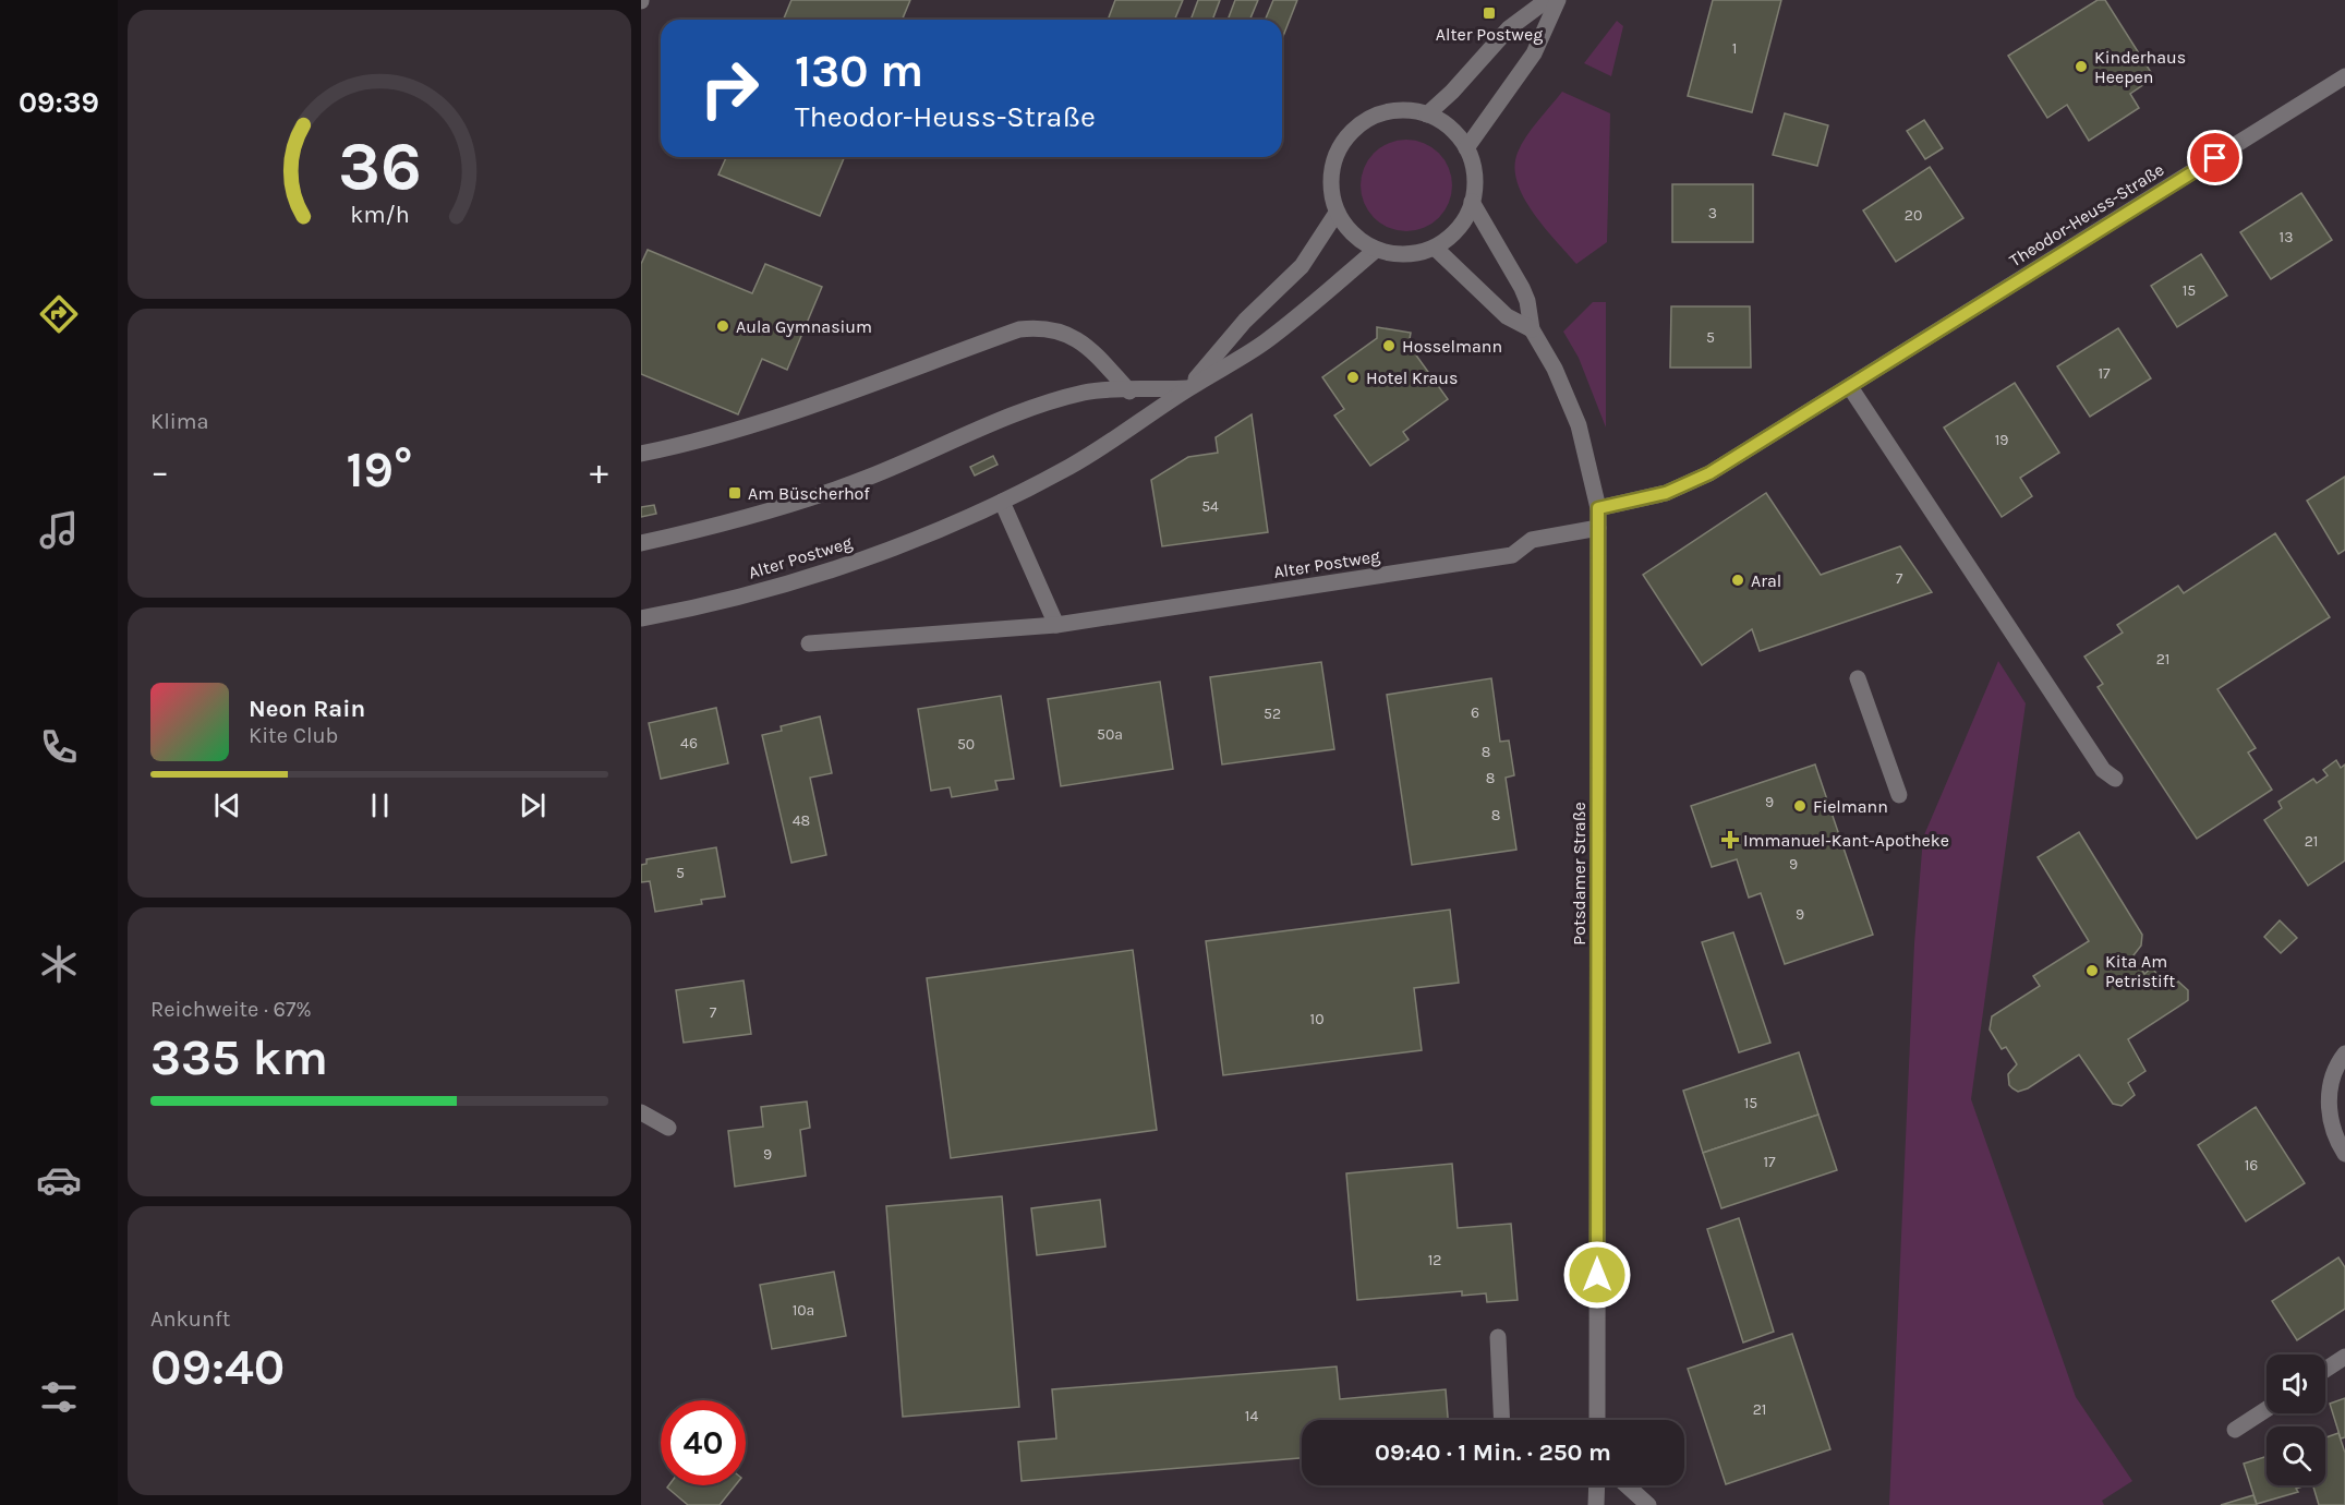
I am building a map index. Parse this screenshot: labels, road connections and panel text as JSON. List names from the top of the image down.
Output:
{
  "streets": {
    "street": ["Theodor-Heuss-Straße", "Alter Postweg", "Potsdamer Straße"]
  },
  "crossings": [
    ["Theodor-Heuss-Straße", "Potsdamer Straße"],
    ["Alter Postweg", "Potsdamer Straße"]
  ],
  "places": {
    "transit": ["Alter Postweg", "Am Büscherhof"],
    "other": [
      "Kinderhaus Heepen",
      "Aula Gymnasium",
      "Hosselmann",
      "Hotel Kraus",
      "Aral",
      "Fielmann",
      "Kita Am Petristift"
    ],
    "health": ["Immanuel-Kant-Apotheke"]
  },
  "house_numbers": [
    "1",
    "3",
    "20",
    "13",
    "15",
    "5",
    "17",
    "19",
    "54",
    "7",
    "21",
    "6",
    "52",
    "50a",
    "46",
    "50",
    "8",
    "8",
    "9",
    "8",
    "48",
    "21",
    "9",
    "5",
    "9",
    "7",
    "10",
    "15",
    "9",
    "17",
    "16",
    "12",
    "10a",
    "21",
    "14"
  ],
  "page": {
    "tabs": "09:39",
    "turn": ["130 m", "Theodor-Heuss-Straße"],
    "tile": [
      "Klima",
      ["Reichweite · 67%", "335 km"],
      ["Ankunft", "09:40"]
    ],
    "heat": ["−", "19°", "+"],
    "song": ["Neon Rain", "Kite Club"],
    "limit": "40",
    "trip": "09:40 · 1 Min. · 250 m",
    "gauge": ["36", "km/h"]
  }
}
